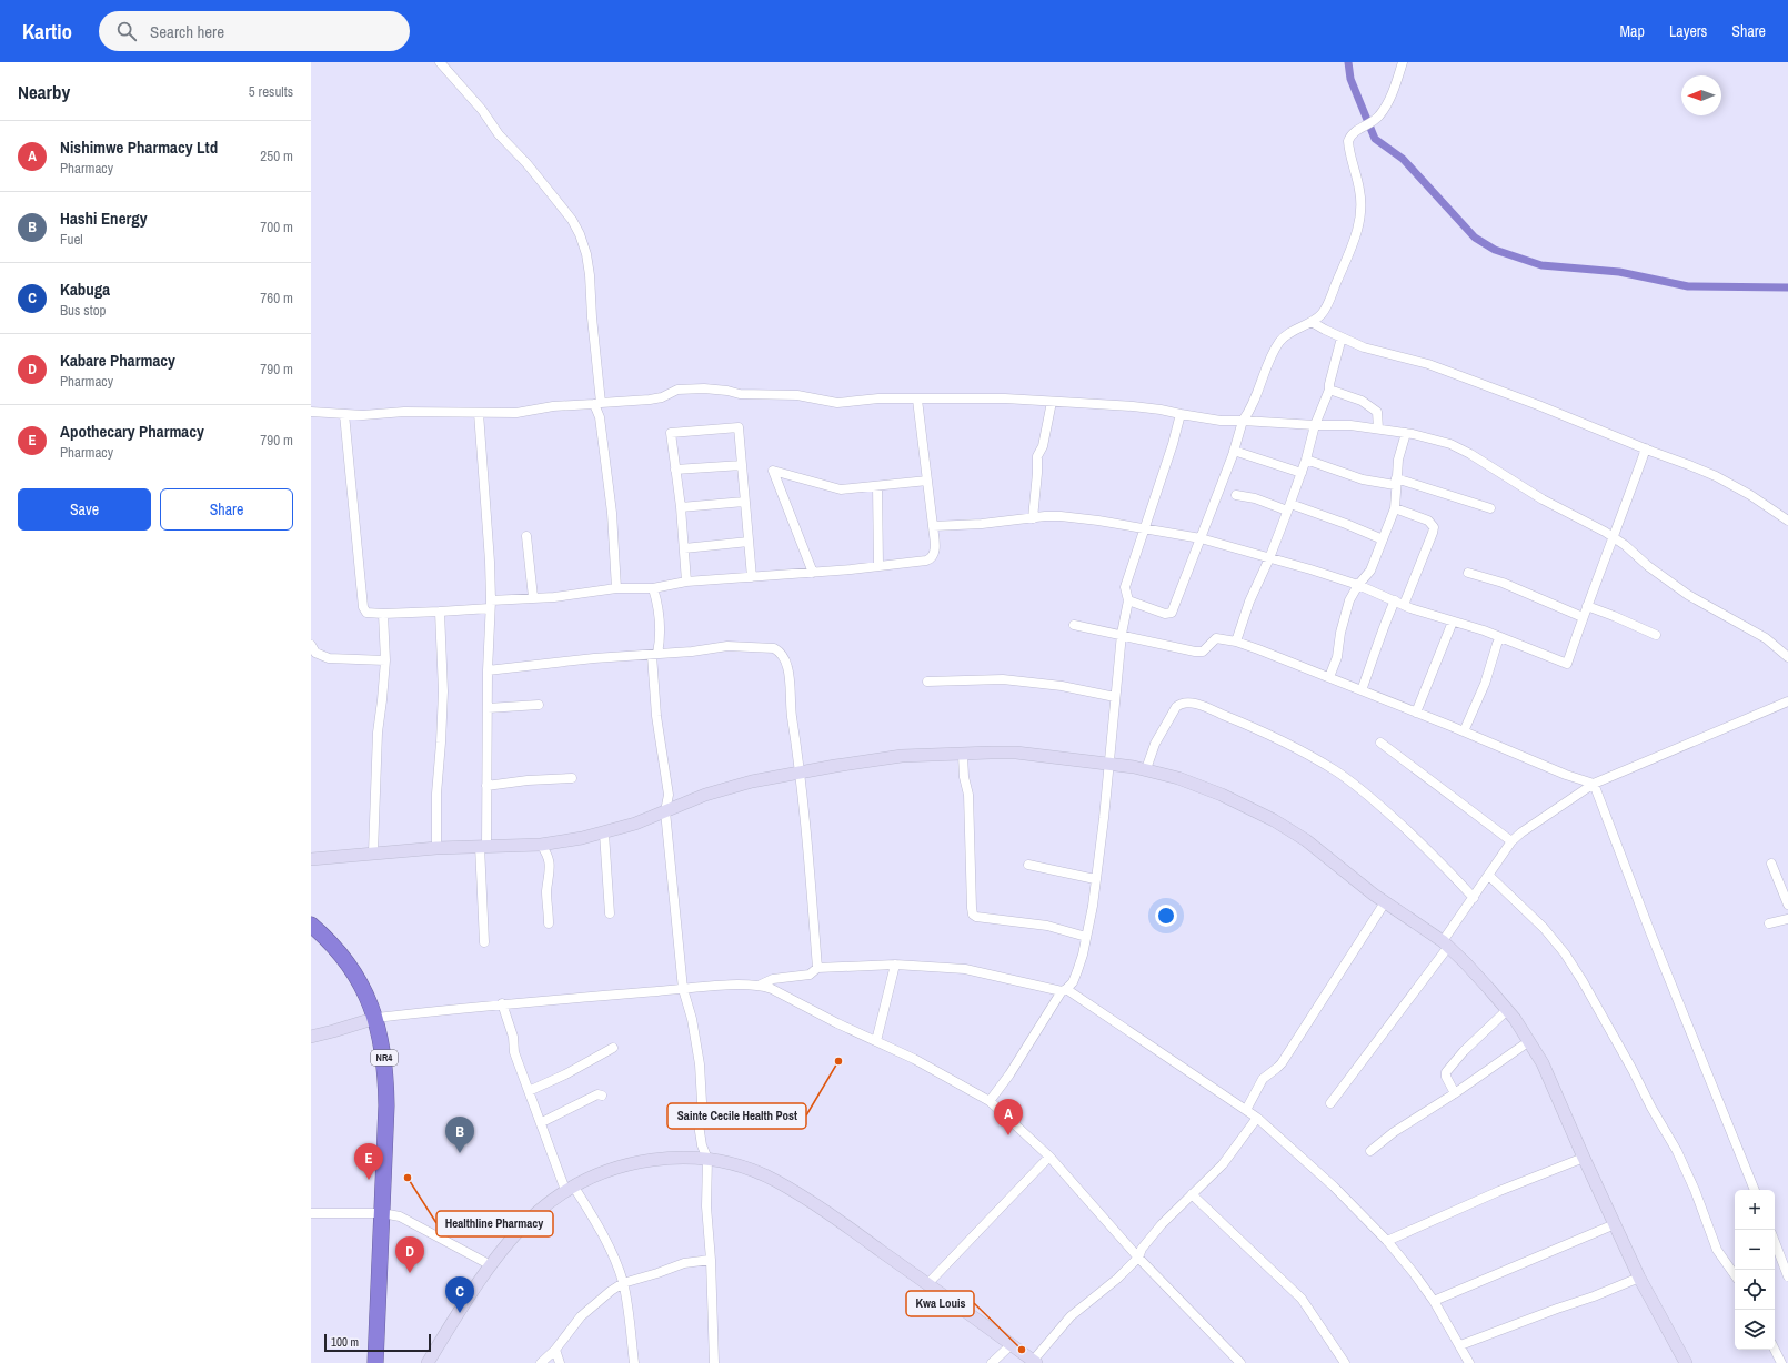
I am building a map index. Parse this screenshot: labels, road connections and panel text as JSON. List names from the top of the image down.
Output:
{
  "streets": {
    "highway": ["NR4"]
  },
  "places": ["Sainte Cecile Health Post", "Healthline Pharmacy", "Kwa Louis"],
  "scale_bar": "100 m",
  "north": "left",
  "page": {
    "header": "Kartio",
    "search": "Search here",
    "nav": ["Map", "Layers", "Share"],
    "heading": ["Nearby", "5 results"],
    "list": [
      {
        "mark": "A",
        "name": "Nishimwe Pharmacy Ltd",
        "note": "Pharmacy",
        "value": "250 m"
      },
      {
        "mark": "B",
        "name": "Hashi Energy",
        "note": "Fuel",
        "value": "700 m"
      },
      {
        "mark": "C",
        "name": "Kabuga",
        "note": "Bus stop",
        "value": "760 m"
      },
      {
        "mark": "D",
        "name": "Kabare Pharmacy",
        "note": "Pharmacy",
        "value": "790 m"
      },
      {
        "mark": "E",
        "name": "Apothecary Pharmacy",
        "note": "Pharmacy",
        "value": "790 m"
      }
    ],
    "buttons": ["Save", "Share"],
    "pins": [
      "A",
      "B",
      "E",
      "D",
      "C"
    ],
    "map_buttons": ["+", "−"],
    "scale": "100 m"
  }
}
